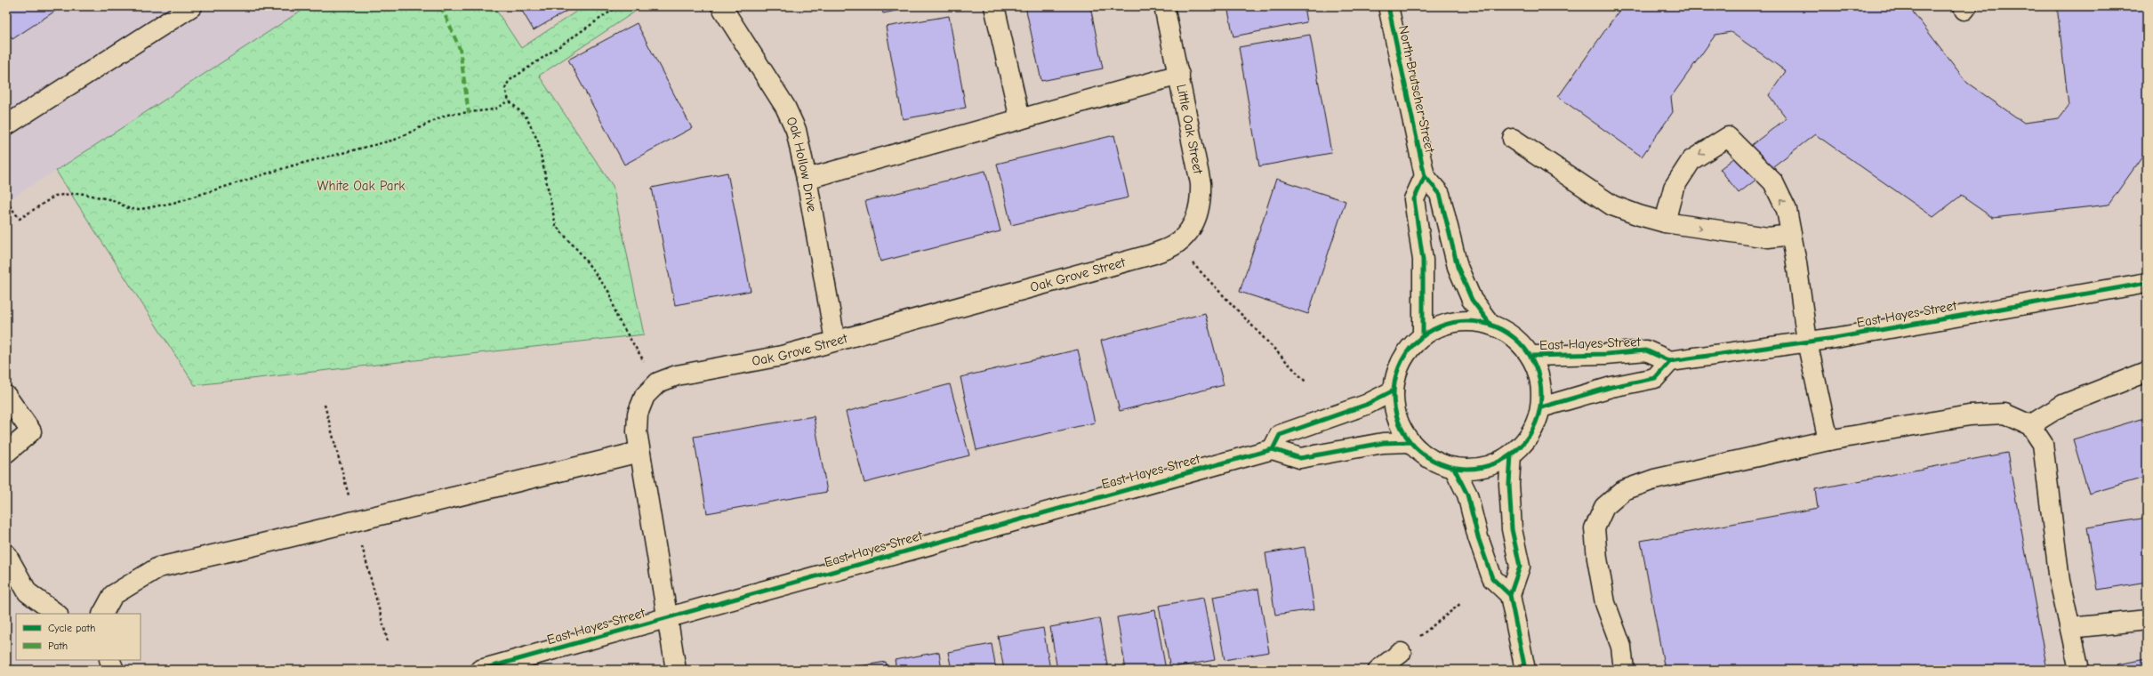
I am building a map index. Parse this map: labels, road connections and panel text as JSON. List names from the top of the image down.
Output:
{
  "streets": {
    "street": [
      "North Brutscher Street",
      "Little Oak Street",
      "Oak Hollow Drive",
      "Oak Grove Street",
      "East Hayes Street"
    ]
  },
  "crossings": [
    ["Little Oak Street", "Oak Grove Street"],
    ["Oak Hollow Drive", "Oak Grove Street"],
    ["Oak Grove Street", "East Hayes Street"]
  ],
  "parks": ["White Oak Park"],
  "legend": ["Cycle path", "Path"]
}
